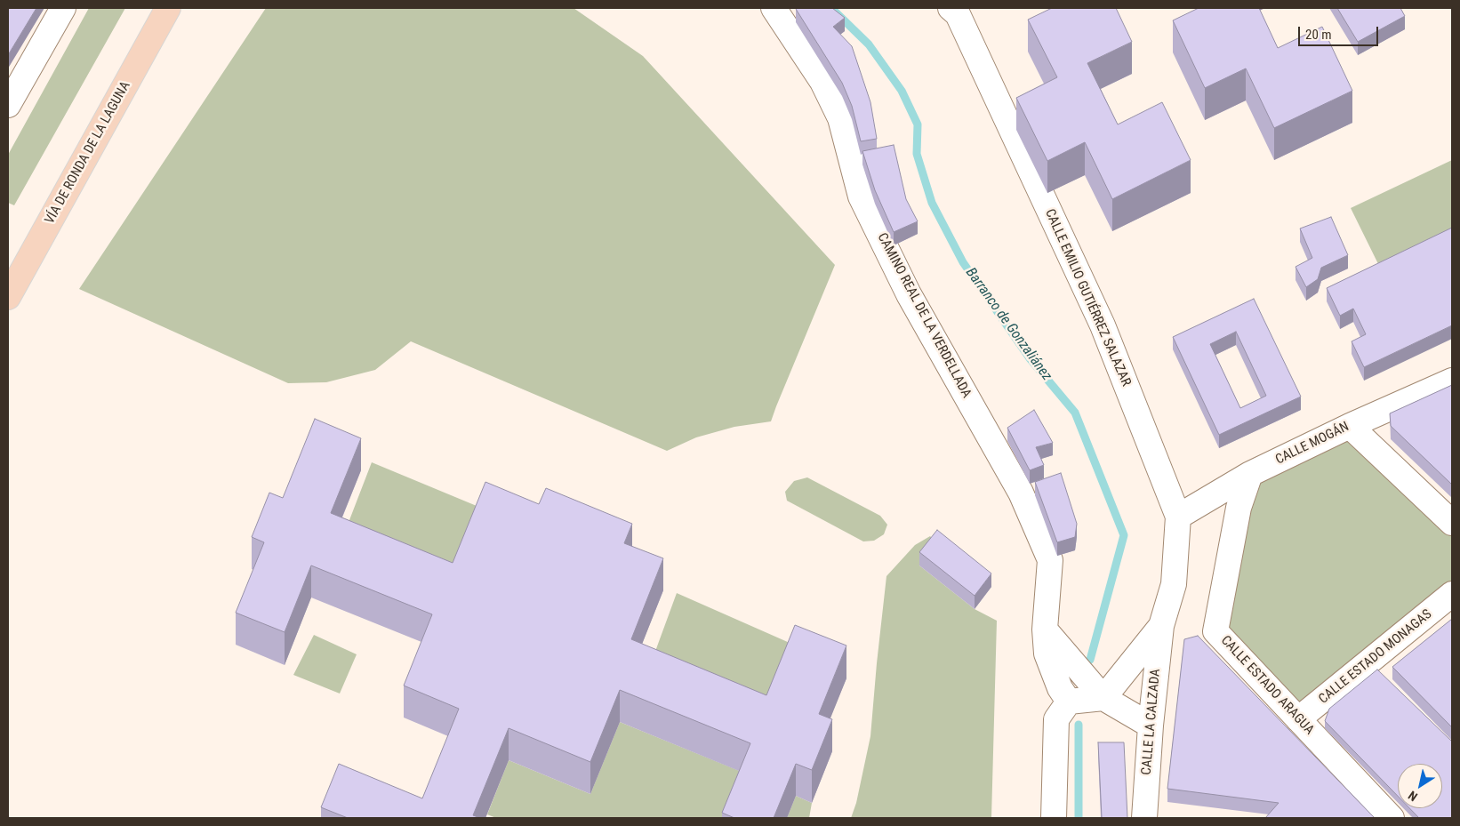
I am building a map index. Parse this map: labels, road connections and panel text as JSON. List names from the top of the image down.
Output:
{
  "streets": {
    "main road": ["VÍA DE RONDA DE LA LAGUNA"],
    "street": [
      "CALLE EMILIO GUTIÉRREZ SALAZAR",
      "CAMINO REAL DE LA VERDELLADA",
      "CALLE MOGÁN",
      "CALLE ESTADO MONAGAS",
      "CALLE ESTADO ARAGUA",
      "CALLE LA CALZADA"
    ]
  },
  "crossings": [
    ["CALLE EMILIO GUTIÉRREZ SALAZAR", "CALLE MOGÁN"],
    ["CALLE EMILIO GUTIÉRREZ SALAZAR", "CALLE LA CALZADA"],
    ["CALLE MOGÁN", "CALLE ESTADO ARAGUA"],
    ["CALLE ESTADO MONAGAS", "CALLE ESTADO ARAGUA"]
  ],
  "water": ["Barranco de Gonzaliánez"],
  "scale_bar": "20 m",
  "north": "bottom left"
}
